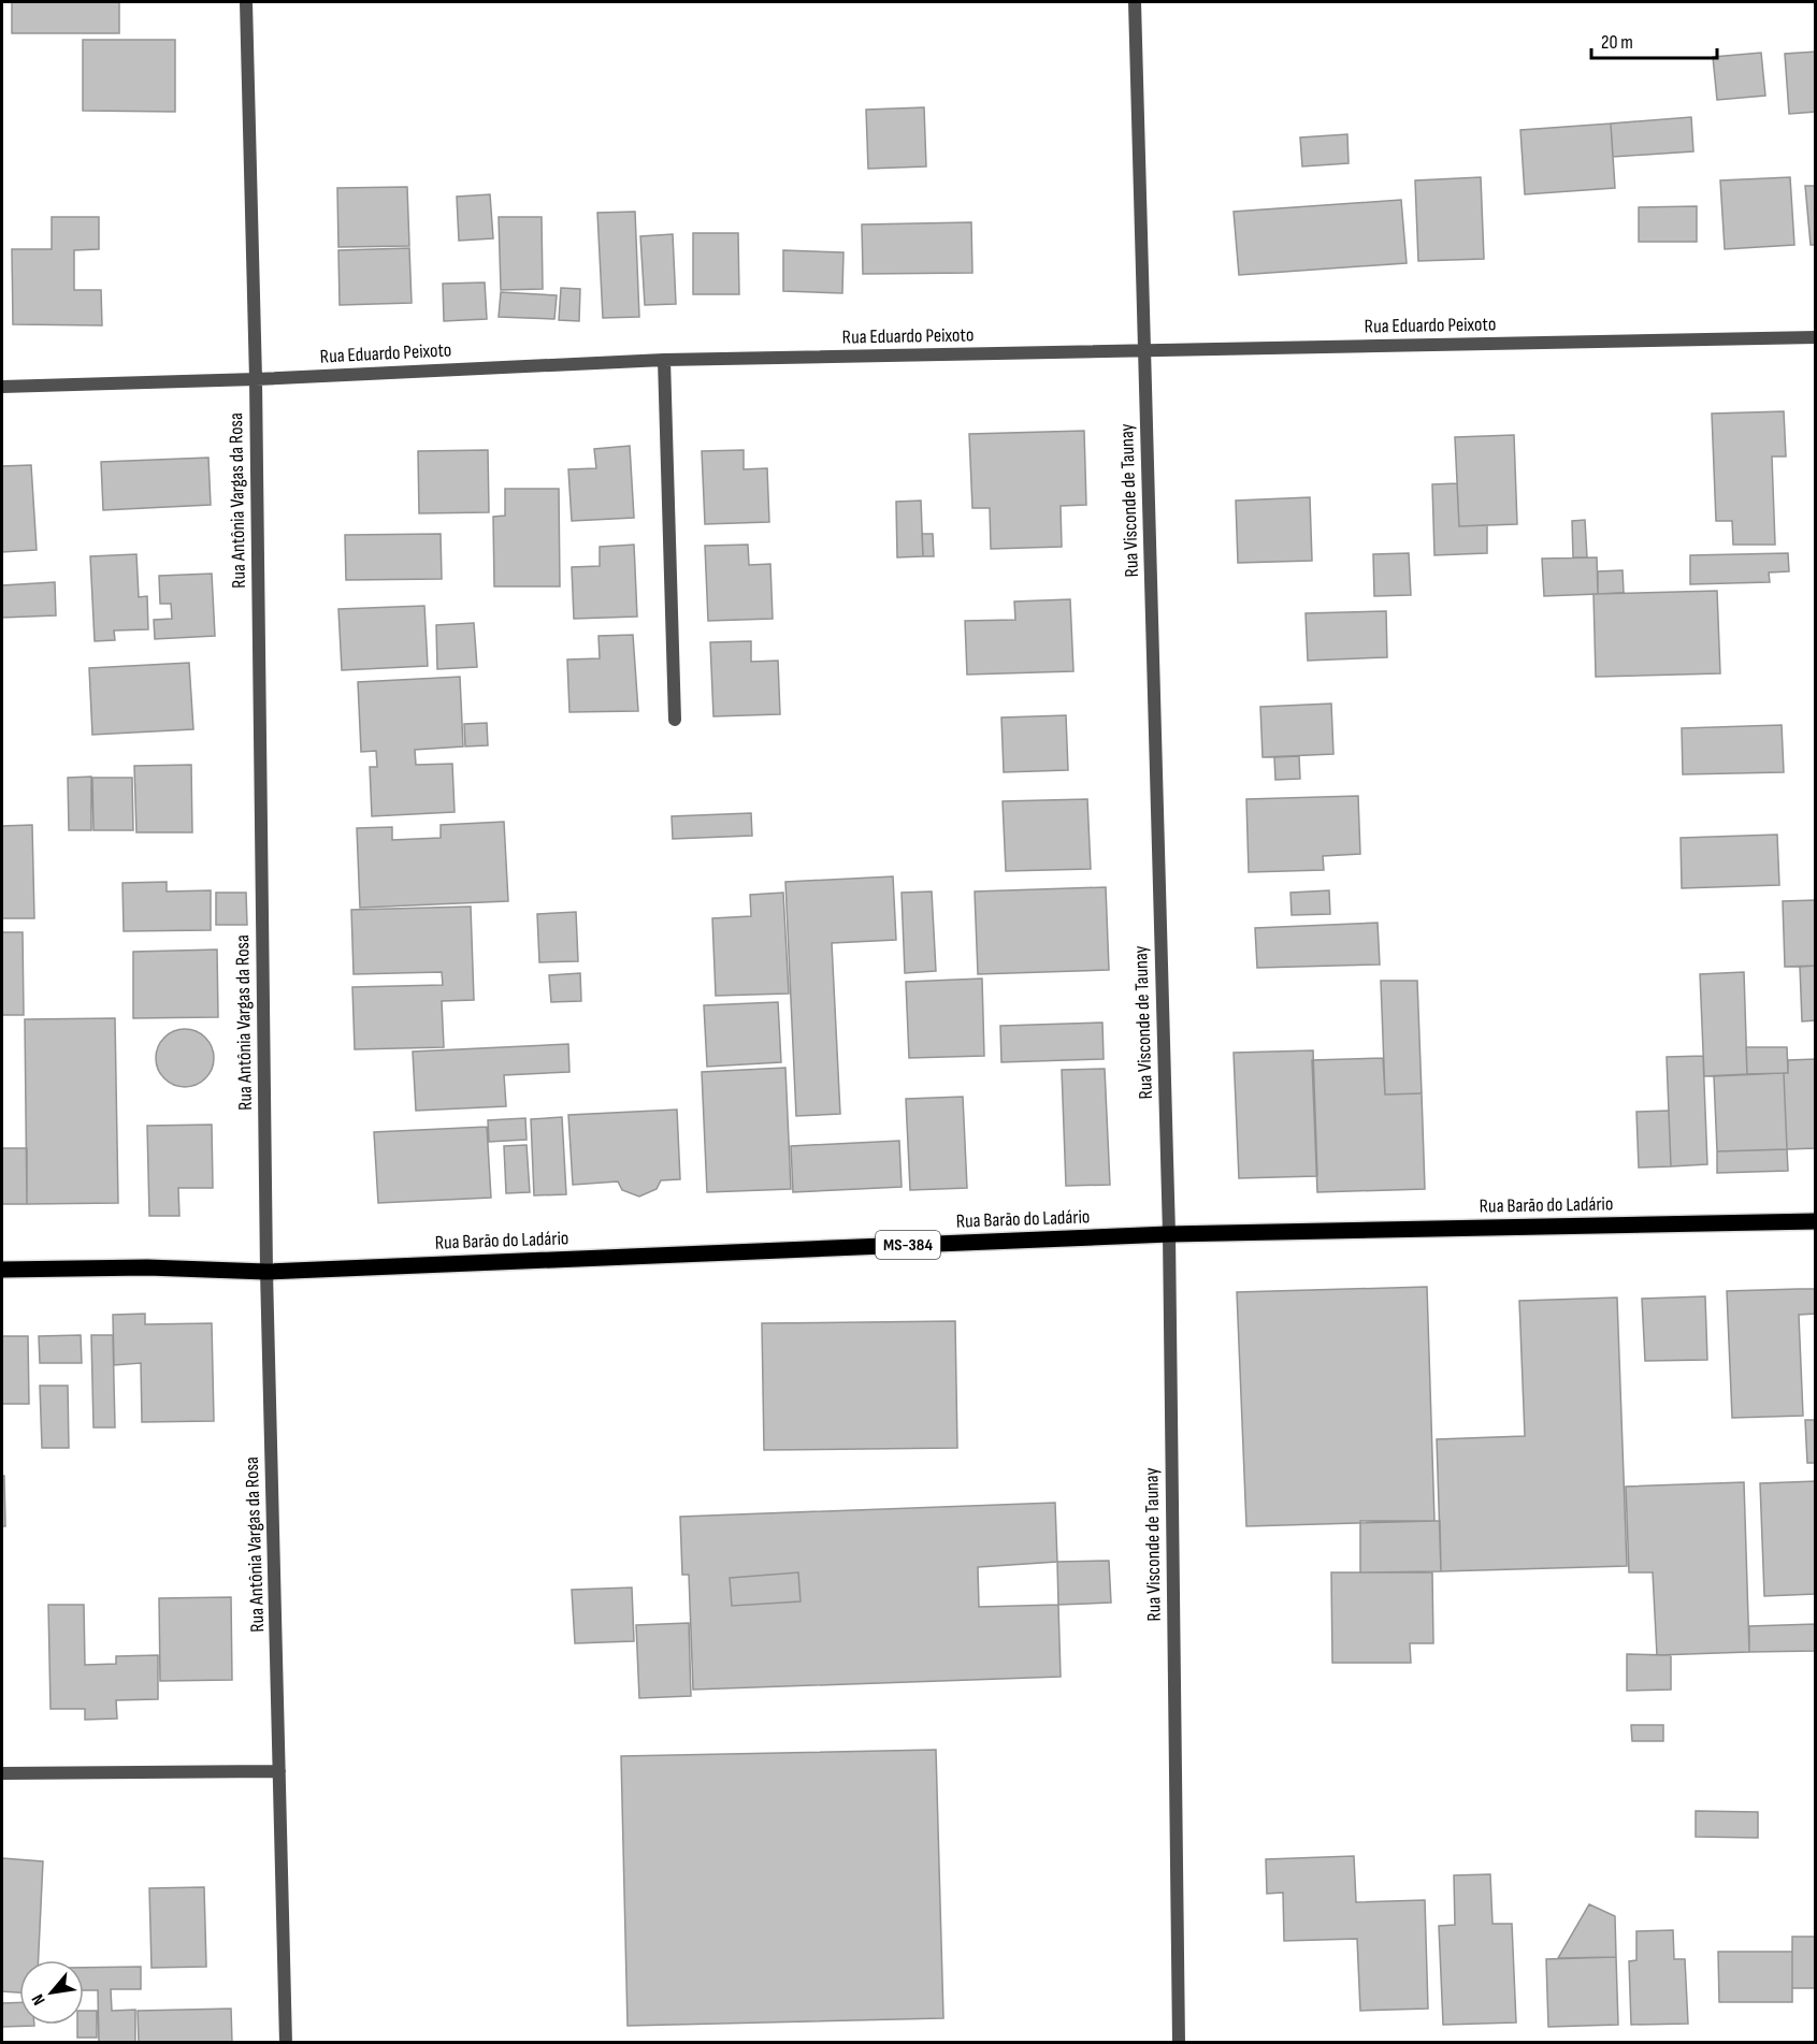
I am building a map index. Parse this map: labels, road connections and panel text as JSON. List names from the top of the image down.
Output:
{
  "streets": {
    "main road": ["Rua Barão do Ladário", "MS-384"],
    "street": ["Rua Eduardo Peixoto", "Rua Antônia Vargas da Rosa", "Rua Visconde de Taunay"]
  },
  "crossings": [
    ["Rua Eduardo Peixoto", "Rua Antônia Vargas da Rosa"],
    ["Rua Eduardo Peixoto", "Rua Visconde de Taunay"],
    ["Rua Antônia Vargas da Rosa", "Rua Barão do Ladário"],
    ["Rua Visconde de Taunay", "Rua Barão do Ladário"]
  ],
  "scale_bar": "20 m",
  "north": "bottom left"
}
